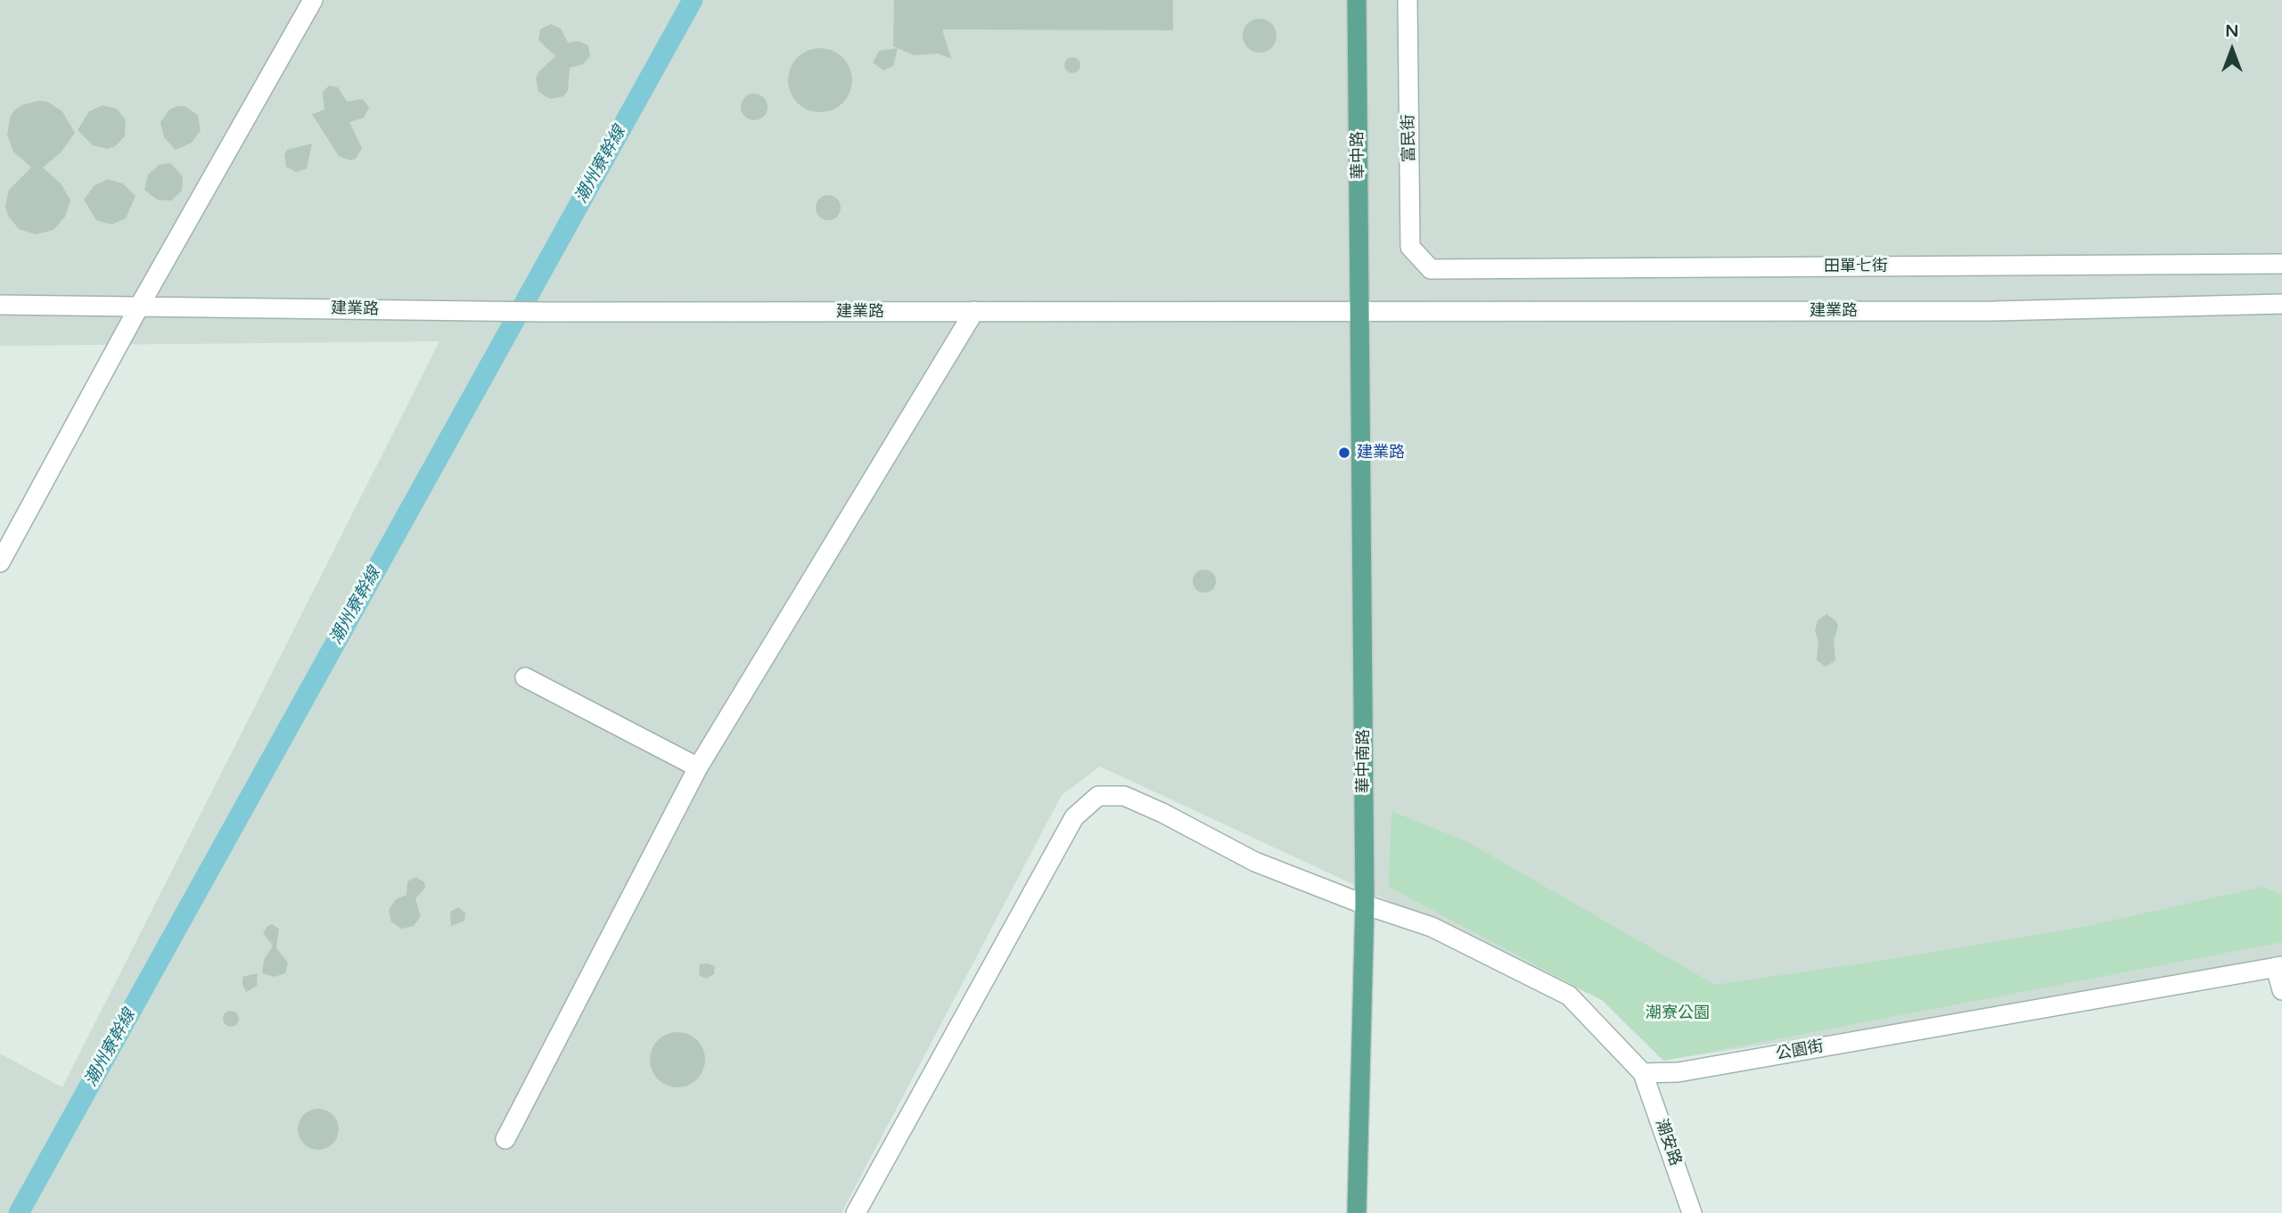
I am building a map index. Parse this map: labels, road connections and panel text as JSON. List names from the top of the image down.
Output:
{
  "streets": {
    "main road": ["華中路", "華中南路"],
    "street": [
      "富民街",
      "田單七街",
      "建業路",
      "公園街",
      "潮安路"
    ]
  },
  "crossings": [
    ["富民街", "田單七街"],
    ["華中路", "建業路"],
    ["華中路", "華中南路"],
    ["建業路", "華中南路"],
    ["公園街", "潮安路"]
  ],
  "water": ["潮州寮幹線"],
  "parks": ["潮寮公園"],
  "places": ["建業路"],
  "north": "top"
}
